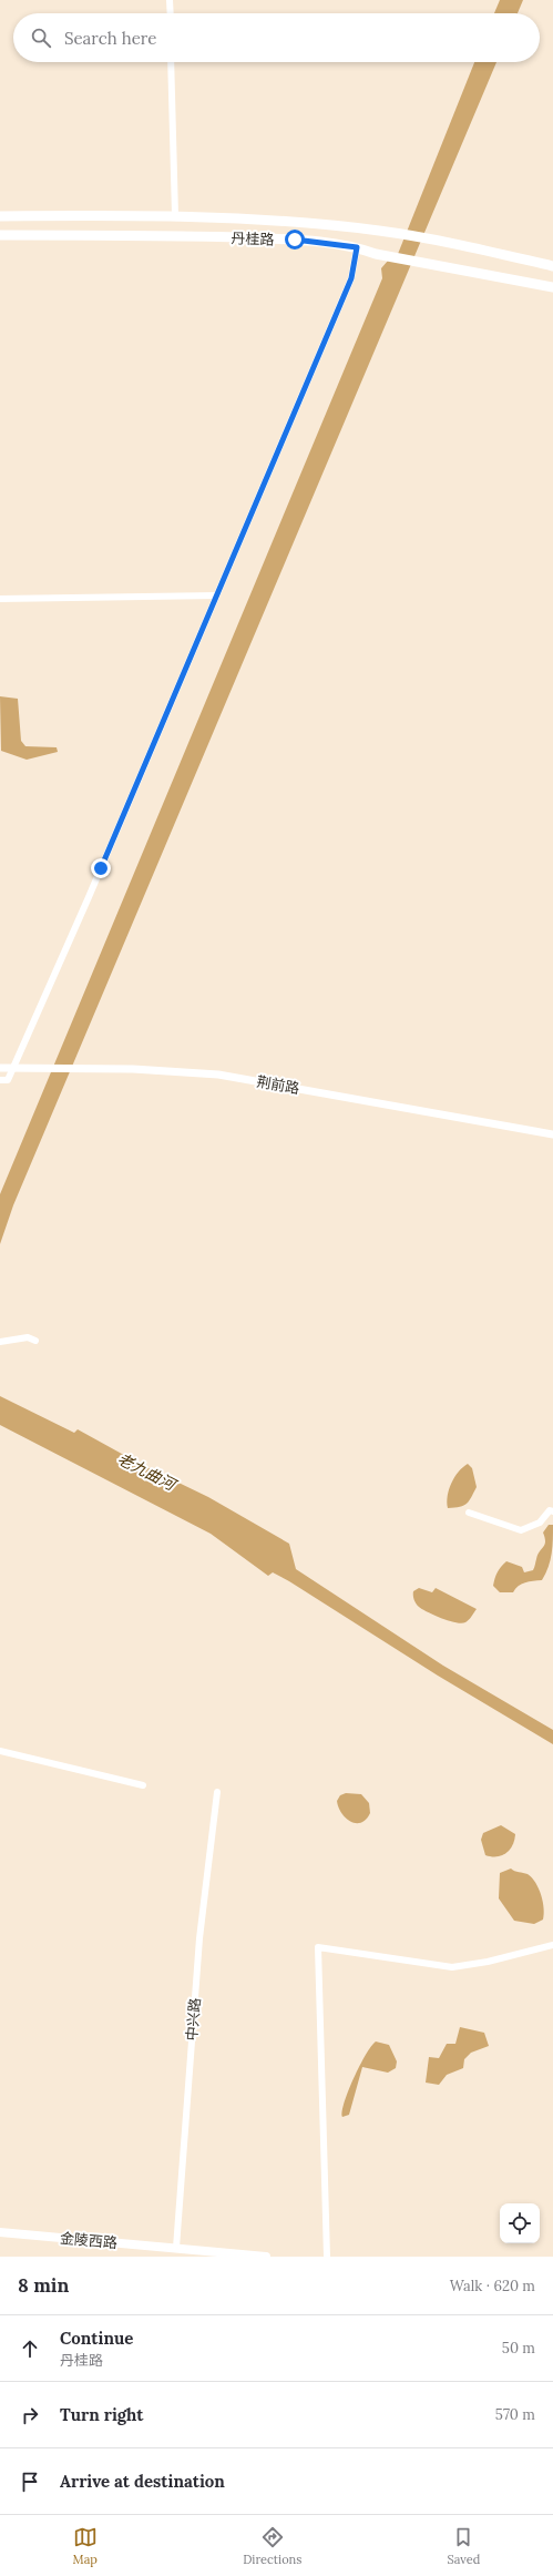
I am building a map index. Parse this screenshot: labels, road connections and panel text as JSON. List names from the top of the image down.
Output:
{
  "streets": {
    "main road": ["丹桂路", "金陵西路"],
    "street": ["荆前路", "中兴路"]
  },
  "crossings": [
    ["中兴路", "金陵西路"]
  ],
  "water": ["老九曲河"],
  "page": {
    "search": "Search here",
    "heading": ["8 min", "Walk · 620 m"],
    "list": [
      ["Continue", "丹桂路", "50 m"],
      ["Turn right", "570 m"],
      "Arrive at destination"
    ],
    "nav": ["Map", "Directions", "Saved"]
  }
}
